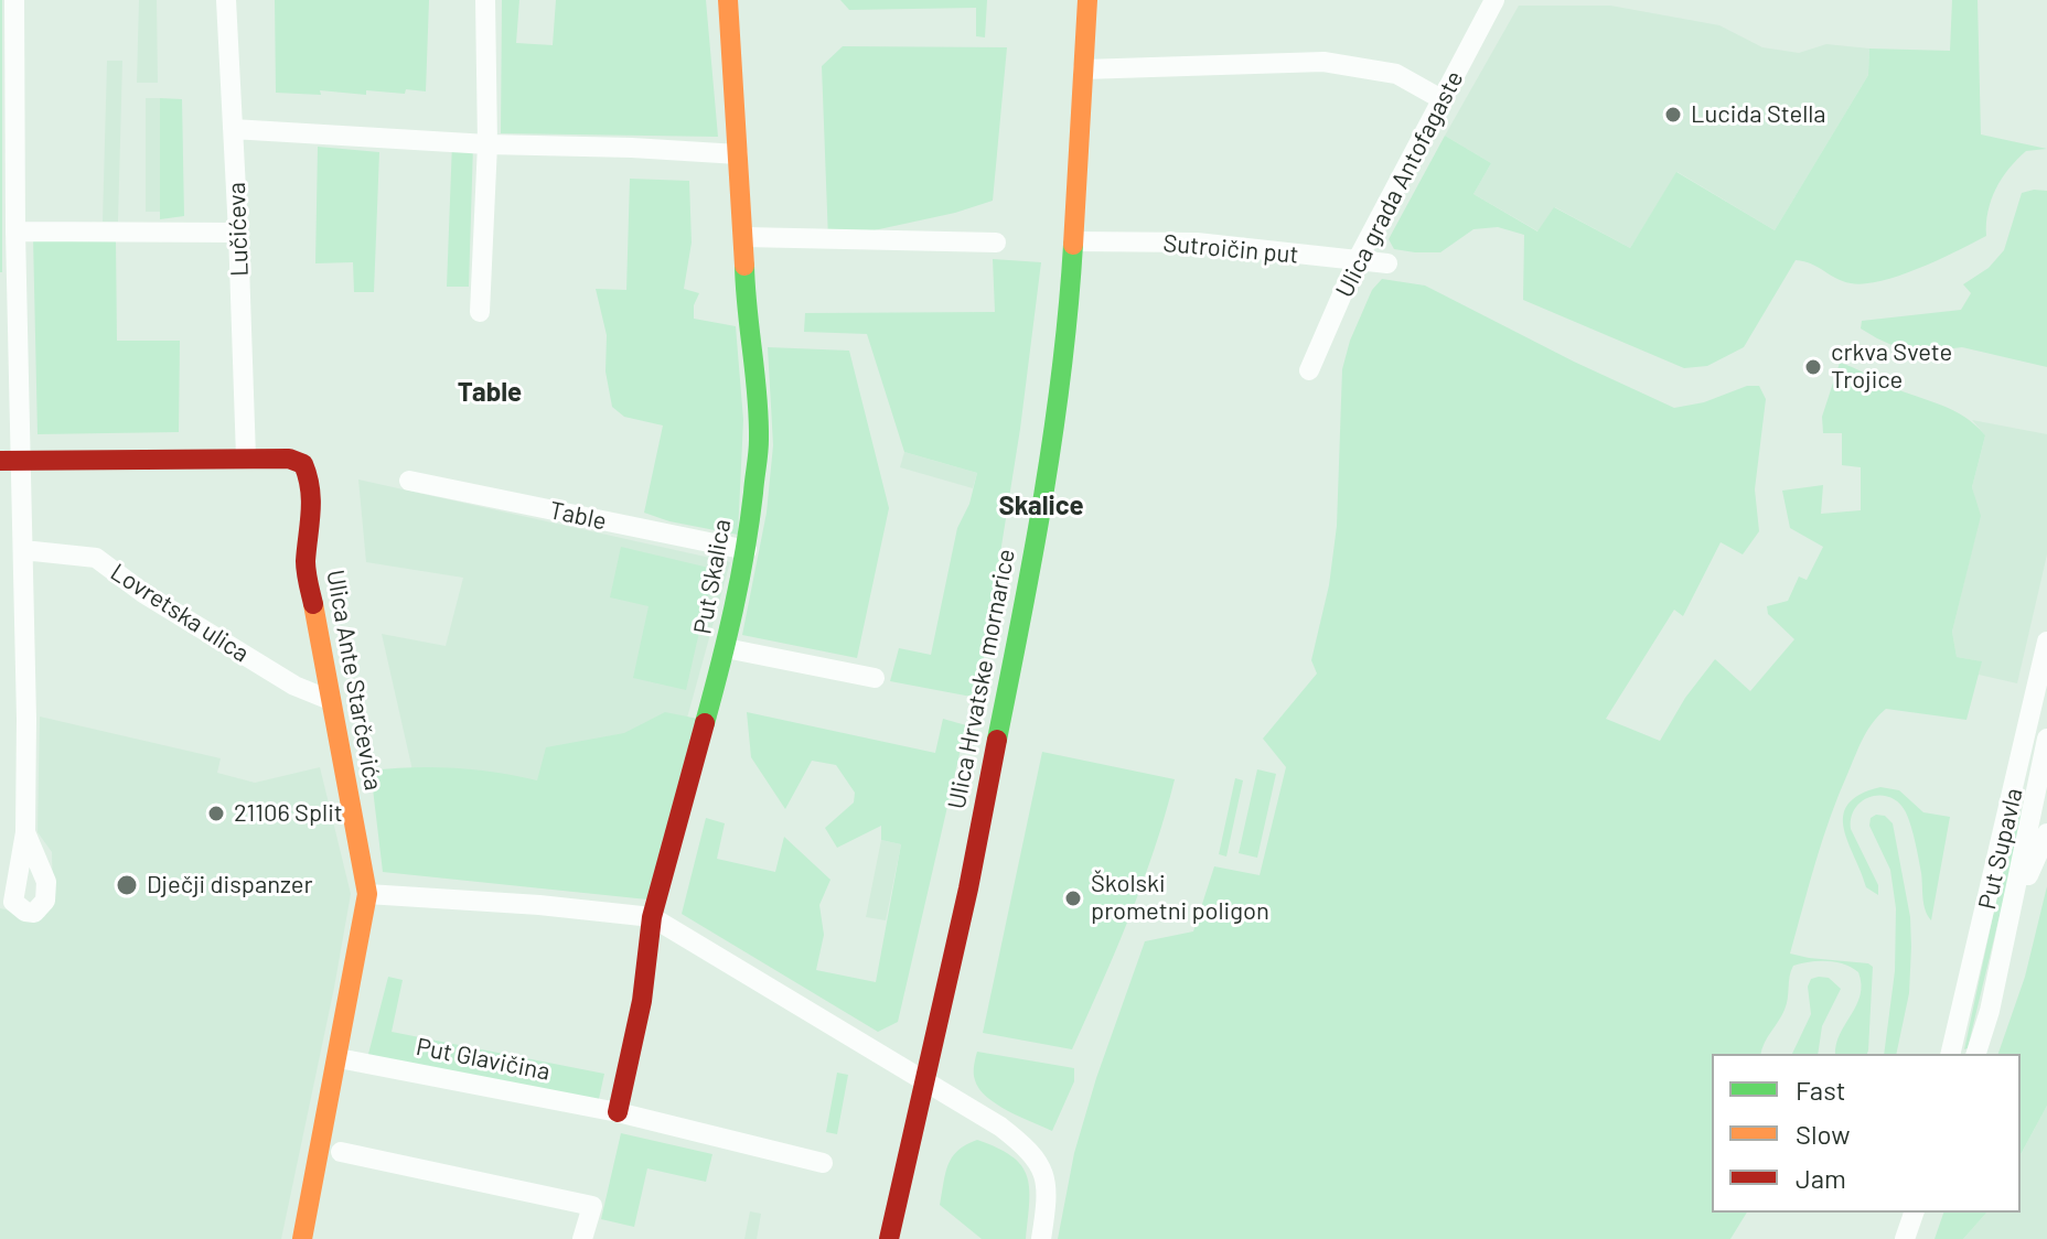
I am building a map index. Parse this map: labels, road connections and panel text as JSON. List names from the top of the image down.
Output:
{
  "streets": {
    "street": [
      "Ulica grada Antofagaste",
      "Lučićeva",
      "Sutroičin put",
      "Table",
      "Put Skalica",
      "Lovretska ulica",
      "Ulica Hrvatske mornarice",
      "Ulica Ante Starčevića",
      "Put Supavla",
      "Put Glavičina"
    ]
  },
  "crossings": [
    ["Ulica grada Antofagaste", "Sutroičin put"],
    ["Lučićeva", "Ulica Ante Starčevića"],
    ["Sutroičin put", "Ulica Hrvatske mornarice"],
    ["Table", "Put Skalica"],
    ["Lovretska ulica", "Ulica Ante Starčevića"],
    ["Ulica Ante Starčevića", "Put Glavičina"]
  ],
  "districts": ["Table", "Skalice"],
  "places": [
    "Lucida Stella",
    "crkva Svete Trojice",
    "21106 Split",
    "Dječji dispanzer",
    "Školski prometni poligon"
  ],
  "legend": ["Fast", "Slow", "Jam"]
}
